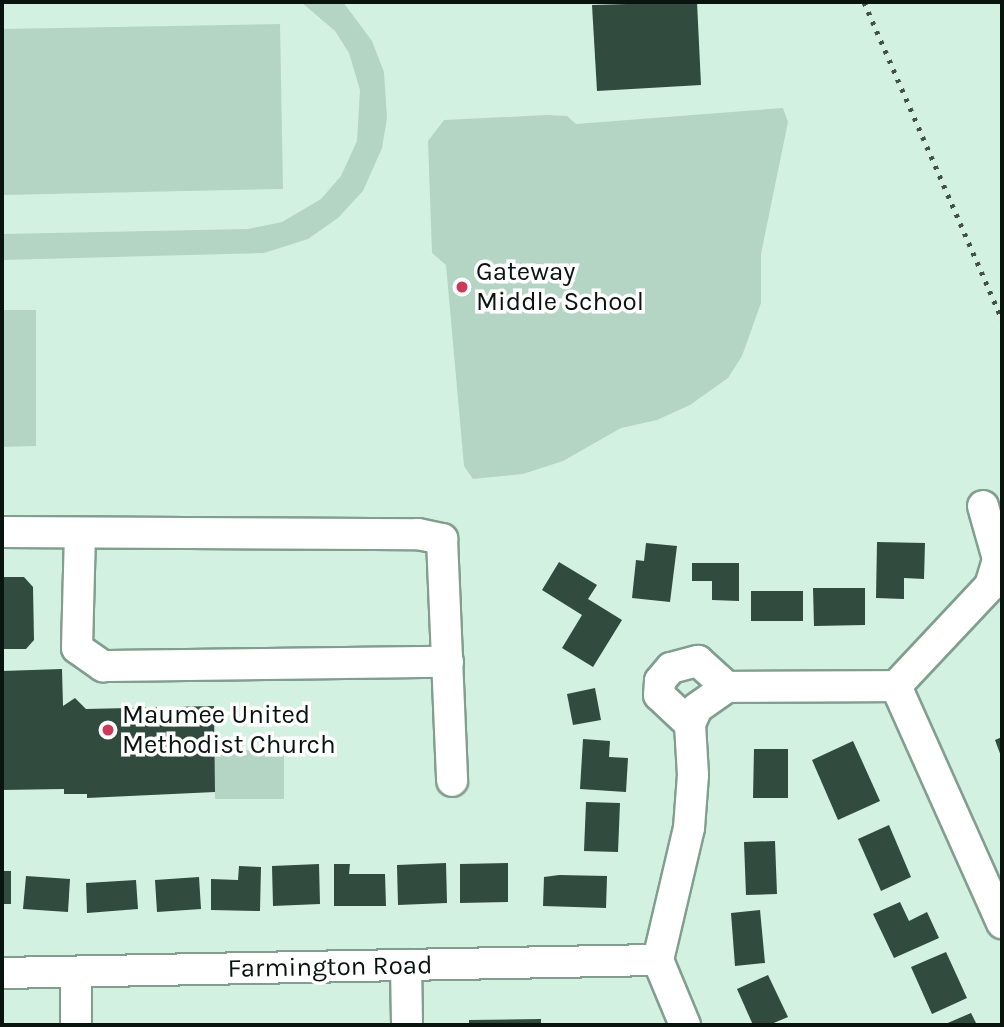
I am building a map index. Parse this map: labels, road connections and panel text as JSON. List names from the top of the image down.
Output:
{
  "streets": {
    "street": ["Farmington Road"]
  },
  "places": ["Gateway Middle School", "Maumee United Methodist Church"]
}
